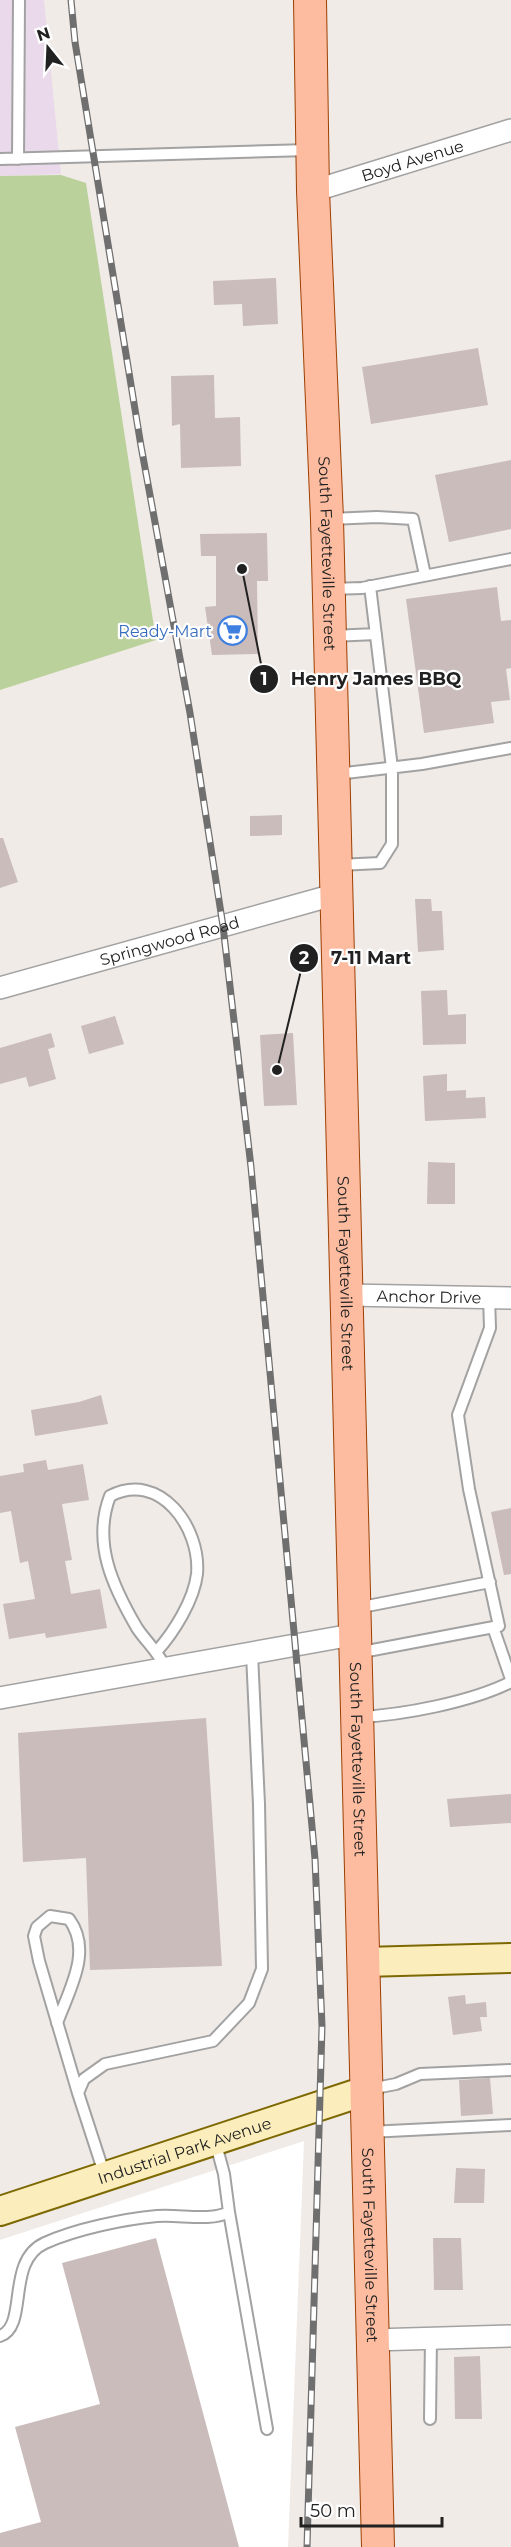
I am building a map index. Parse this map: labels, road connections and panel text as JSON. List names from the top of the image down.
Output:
{
  "streets": {
    "main road": ["South Fayetteville Street"],
    "street": [
      "Boyd Avenue",
      "Springwood Road",
      "Anchor Drive",
      "Industrial Park Avenue"
    ]
  },
  "crossings": [
    ["Boyd Avenue", "South Fayetteville Street"],
    ["South Fayetteville Street", "Springwood Road"],
    ["South Fayetteville Street", "Anchor Drive"],
    ["South Fayetteville Street", "Industrial Park Avenue"]
  ],
  "places": {
    "other": ["Henry James BBQ", "7-11 Mart"],
    "supermarket": ["Ready-Mart"]
  },
  "scale_bar": "50 m",
  "north": "top"
}
